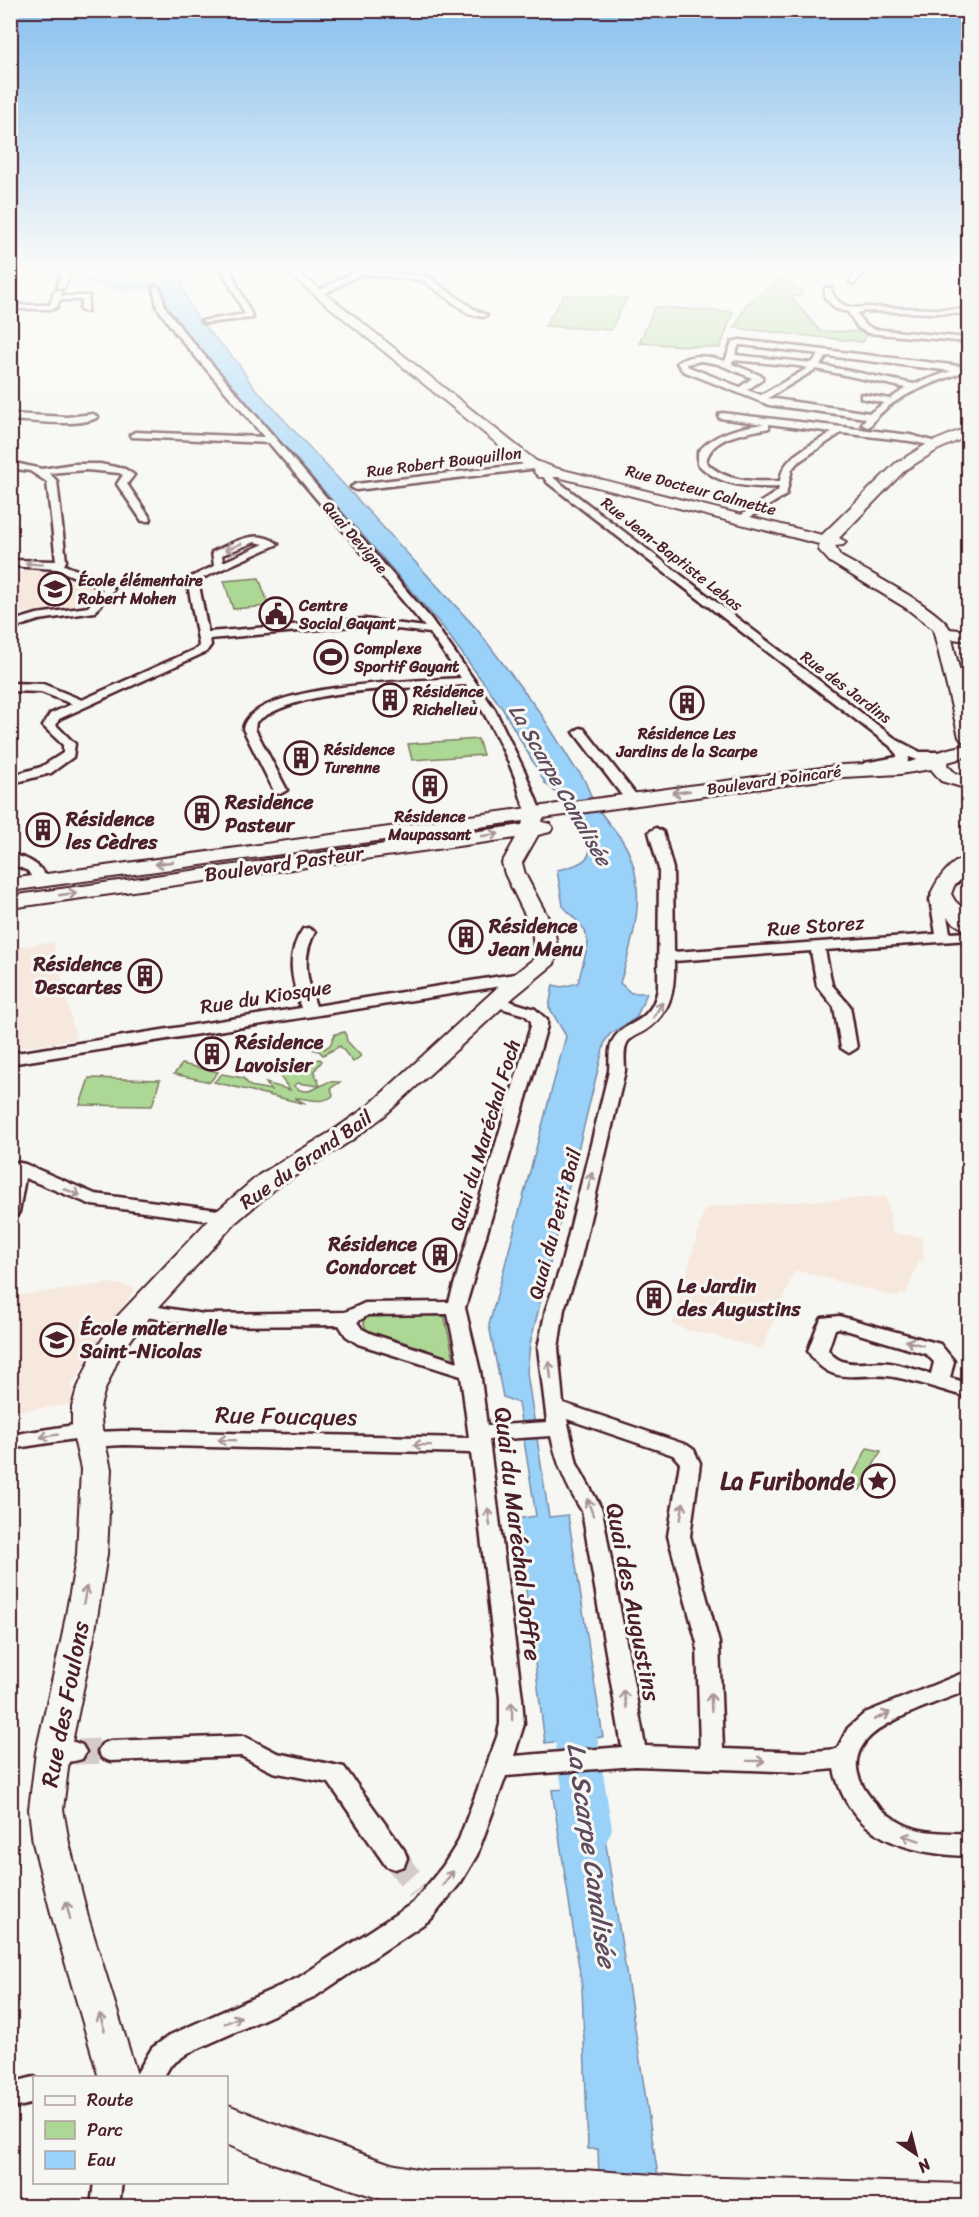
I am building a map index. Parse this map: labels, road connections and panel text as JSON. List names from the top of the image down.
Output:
{
  "streets": {
    "street": [
      "Rue Robert Bouquillon",
      "Rue Docteur Calmette",
      "Quai Devigne",
      "Rue Jean-Baptiste Lebas",
      "Rue des Jardins",
      "Boulevard Poincaré",
      "Boulevard Pasteur",
      "Rue Storez",
      "Rue du Kiosque",
      "Quai du Maréchal Foch",
      "Rue du Grand Bail",
      "Quai du Petit Bail",
      "Rue Foucques",
      "Quai du Maréchal Joffre",
      "Quai des Augustins",
      "Rue des Foulons"
    ]
  },
  "crossings": [
    ["Rue Robert Bouquillon", "Rue Docteur Calmette"],
    ["Rue Robert Bouquillon", "Rue Jean-Baptiste Lebas"],
    ["Rue Docteur Calmette", "Rue Jean-Baptiste Lebas"],
    ["Quai Devigne", "Boulevard Pasteur"],
    ["Rue Jean-Baptiste Lebas", "Rue des Jardins"],
    ["Rue des Jardins", "Boulevard Poincaré"],
    ["Boulevard Poincaré", "Boulevard Pasteur"],
    ["Rue Storez", "Quai du Petit Bail"],
    ["Rue du Kiosque", "Rue du Grand Bail"],
    ["Quai du Maréchal Foch", "Rue du Grand Bail"],
    ["Quai du Maréchal Foch", "Quai du Maréchal Joffre"],
    ["Rue du Grand Bail", "Rue Foucques"],
    ["Rue du Grand Bail", "Rue des Foulons"],
    ["Quai du Petit Bail", "Rue Foucques"],
    ["Quai du Petit Bail", "Quai des Augustins"],
    ["Rue Foucques", "Quai du Maréchal Joffre"],
    ["Rue Foucques", "Quai des Augustins"],
    ["Rue Foucques", "Rue des Foulons"]
  ],
  "one_way": [
    "Quai du Petit Bail",
    "Quai du Maréchal Joffre",
    "Quai des Augustins",
    "Rue des Foulons"
  ],
  "water": ["La Scarpe Canalisée"],
  "places": {
    "school or university": ["École élémentaire Robert Mohen", "École maternelle Saint-Nicolas"],
    "public building": ["Centre Social Gayant"],
    "sports": ["Complexe Sportif Gayant"],
    "building": [
      "Résidence Richelieu",
      "Résidence Les Jardins de la Scarpe",
      "Résidence Turenne",
      "Résidence Maupassant",
      "Residence Pasteur",
      "Résidence les Cèdres",
      "Résidence Jean Menu",
      "Résidence Descartes",
      "Résidence Lavoisier",
      "Résidence Condorcet",
      "Le Jardin des Augustins"
    ],
    "place": ["La Furibonde"]
  },
  "legend": ["Route", "Parc", "Eau"],
  "north": "bottom right"
}
